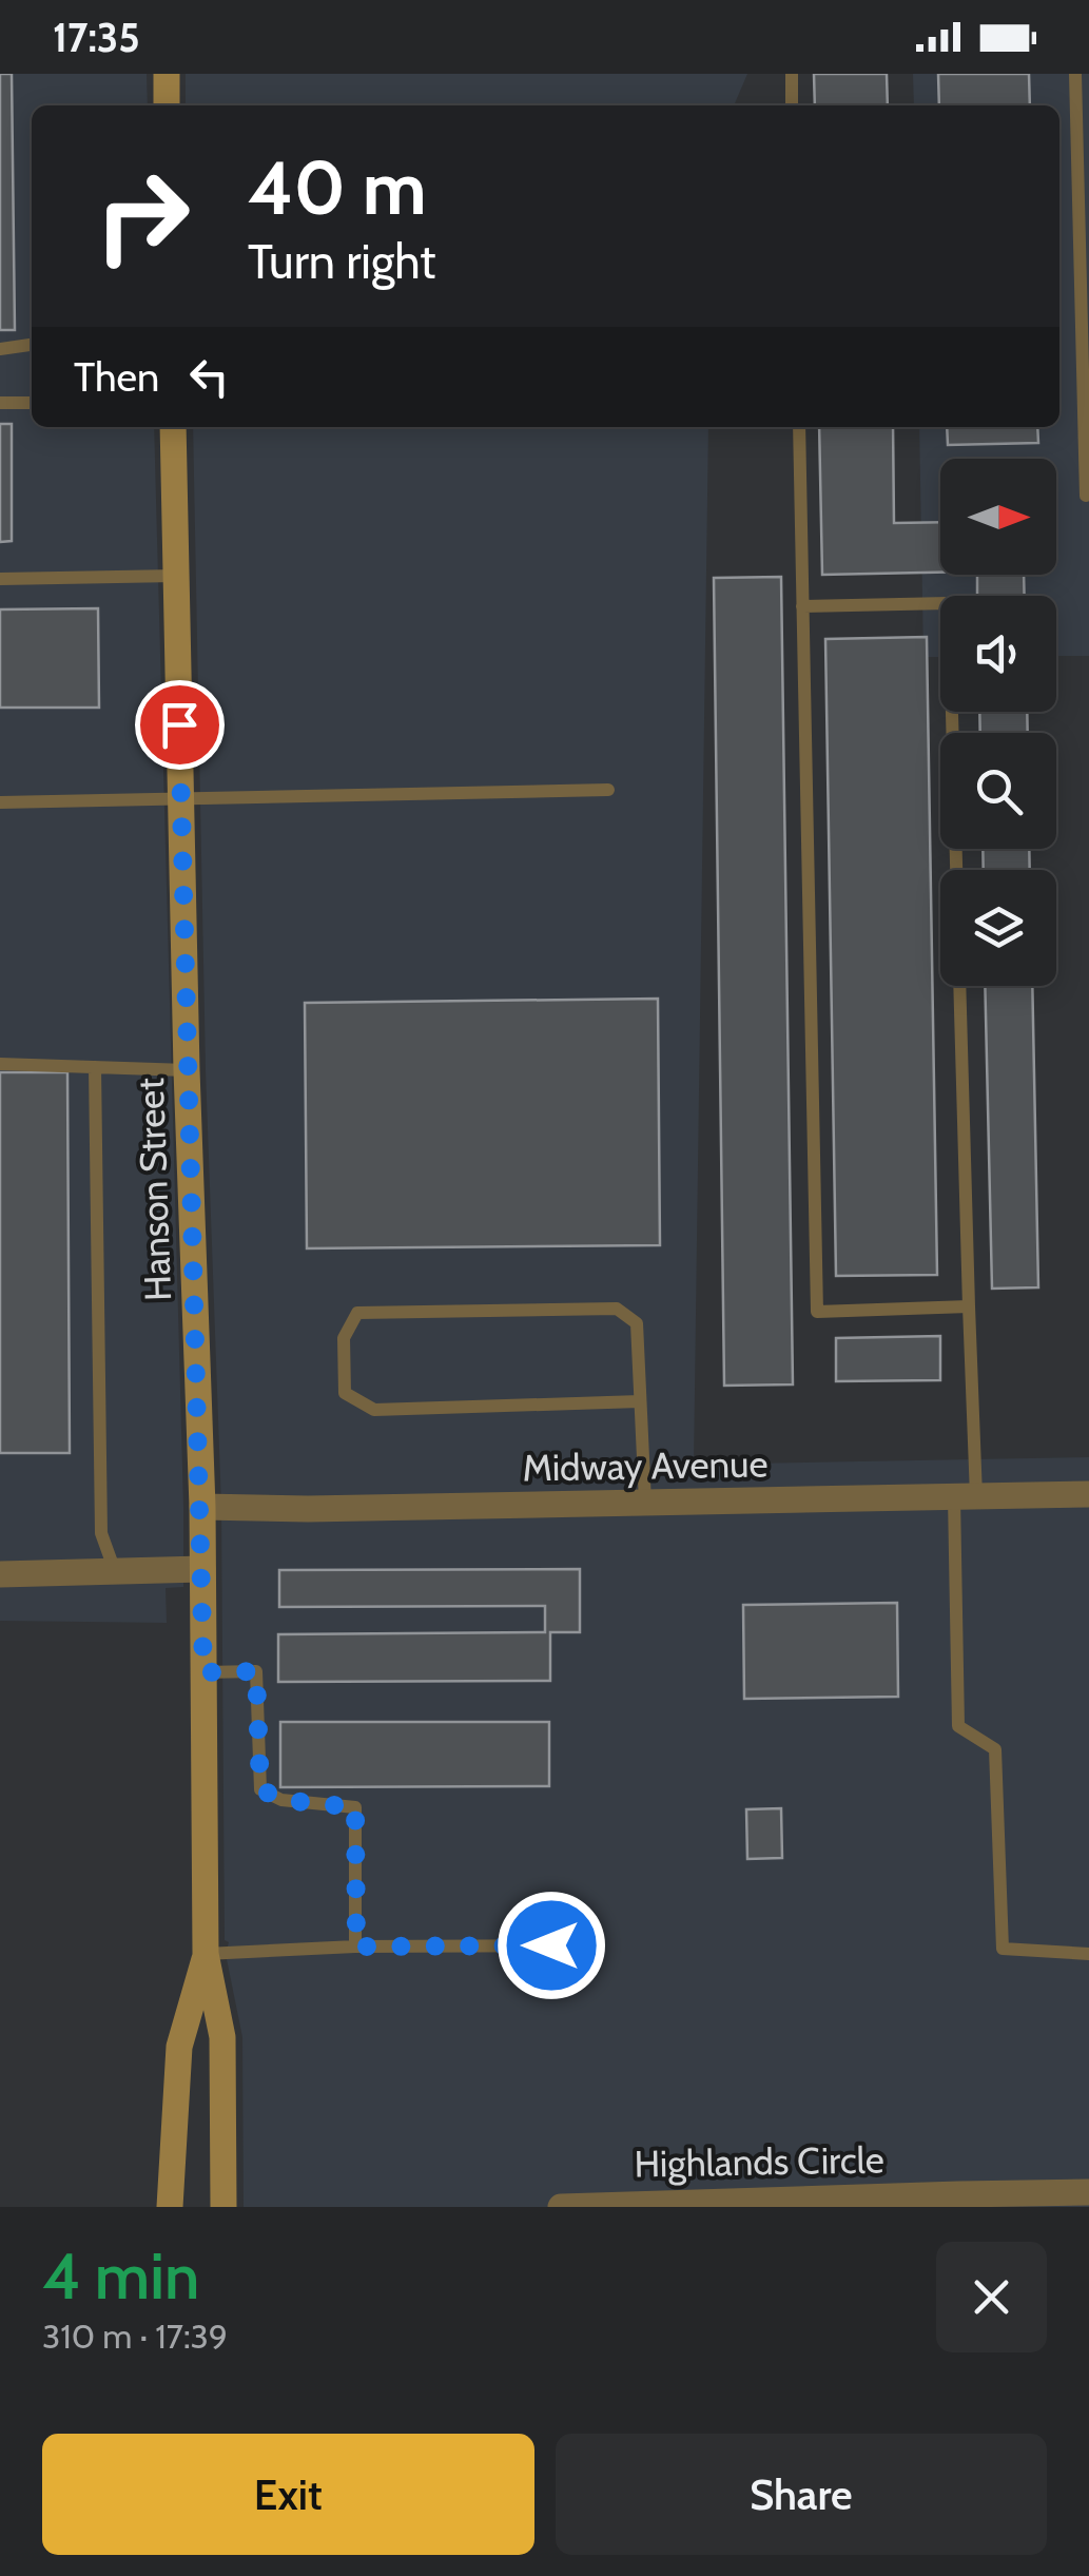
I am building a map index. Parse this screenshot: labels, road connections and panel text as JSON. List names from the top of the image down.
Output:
{
  "streets": {
    "street": ["Hanson Street", "Midway Avenue", "Highlands Circle"]
  },
  "crossings": [
    ["Hanson Street", "Midway Avenue"]
  ],
  "north": "right",
  "page": {
    "status": "17:35",
    "turn": ["40 m", "Turn right"],
    "then": "Then",
    "heading": ["4 min", "310 m · 17:39"],
    "buttons": ["Exit", "Share"]
  }
}
